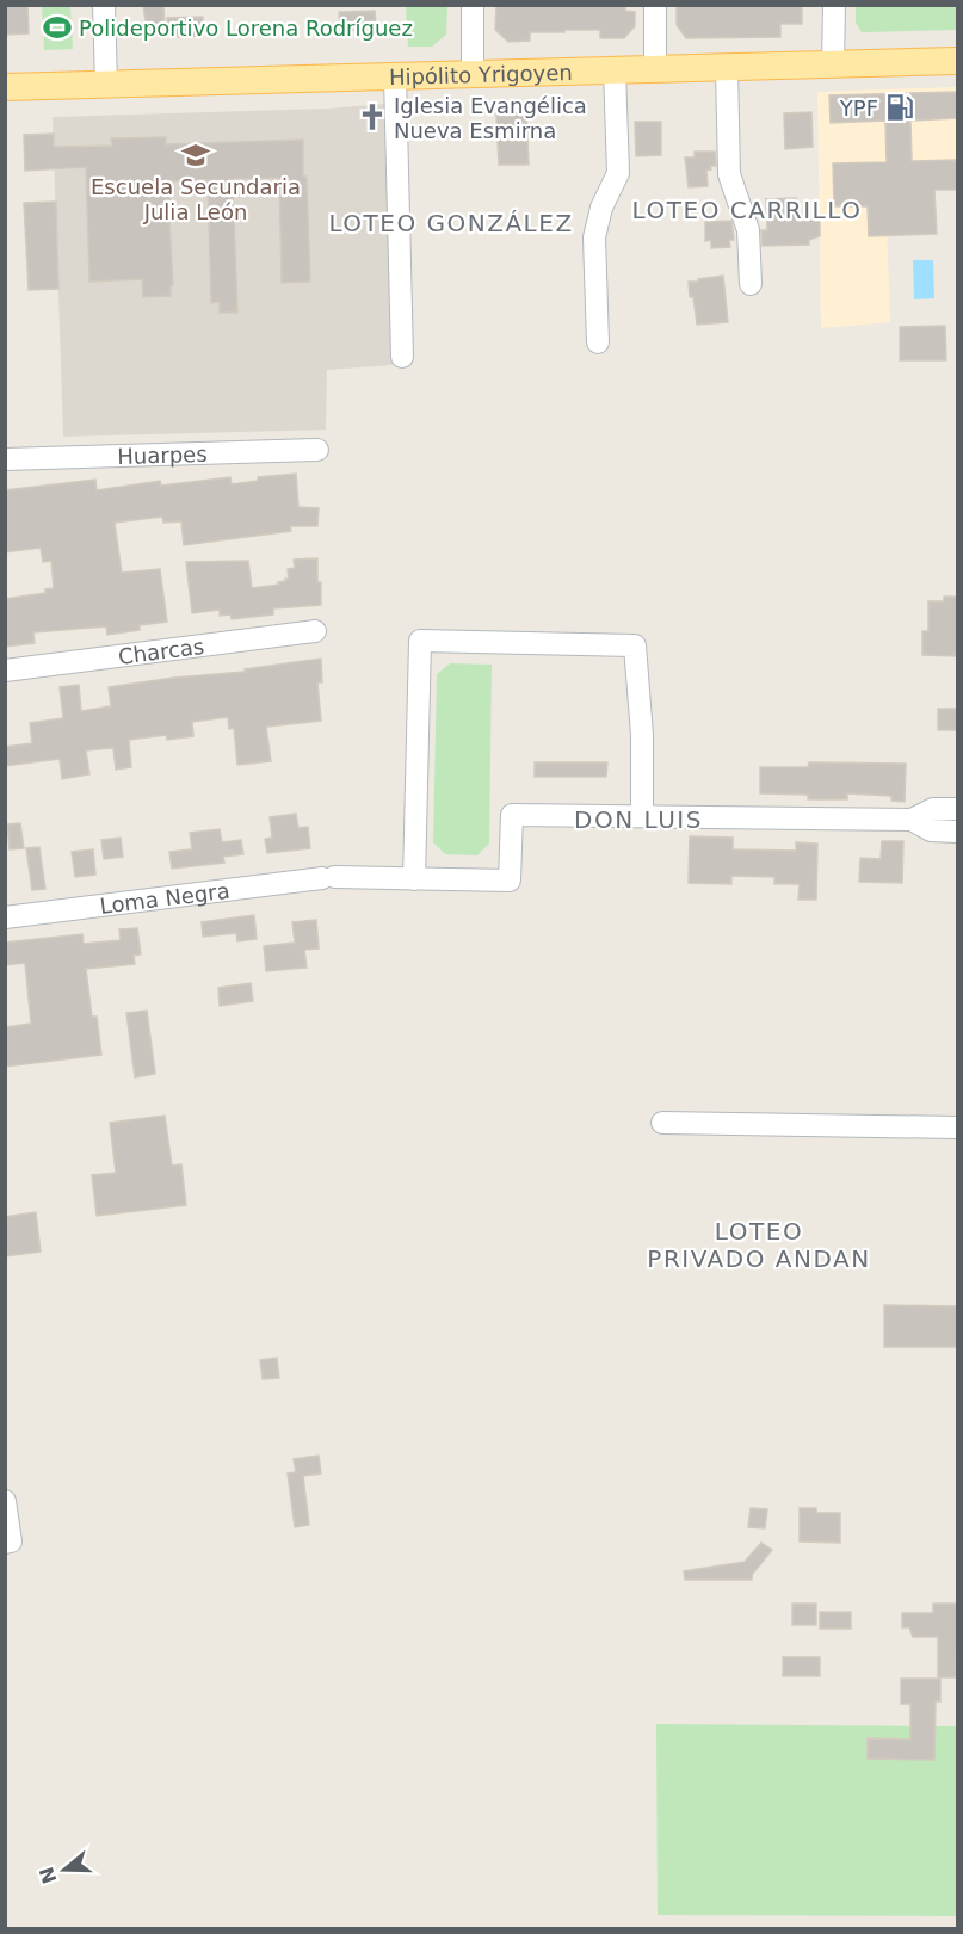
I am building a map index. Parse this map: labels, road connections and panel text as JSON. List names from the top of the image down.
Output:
{
  "streets": {
    "main road": ["Hipólito Yrigoyen"],
    "street": ["Huarpes", "Charcas", "Loma Negra"]
  },
  "districts": [
    "LOTEO CARRILLO",
    "LOTEO GONZÁLEZ",
    "DON LUIS",
    "LOTEO PRIVADO ANDAN"
  ],
  "places": {
    "sports": ["Polideportivo Lorena Rodríguez"],
    "fuel station": ["YPF"],
    "church": ["Iglesia Evangélica Nueva Esmirna"],
    "school or university": ["Escuela Secundaria Julia León"]
  },
  "north": "left"
}
